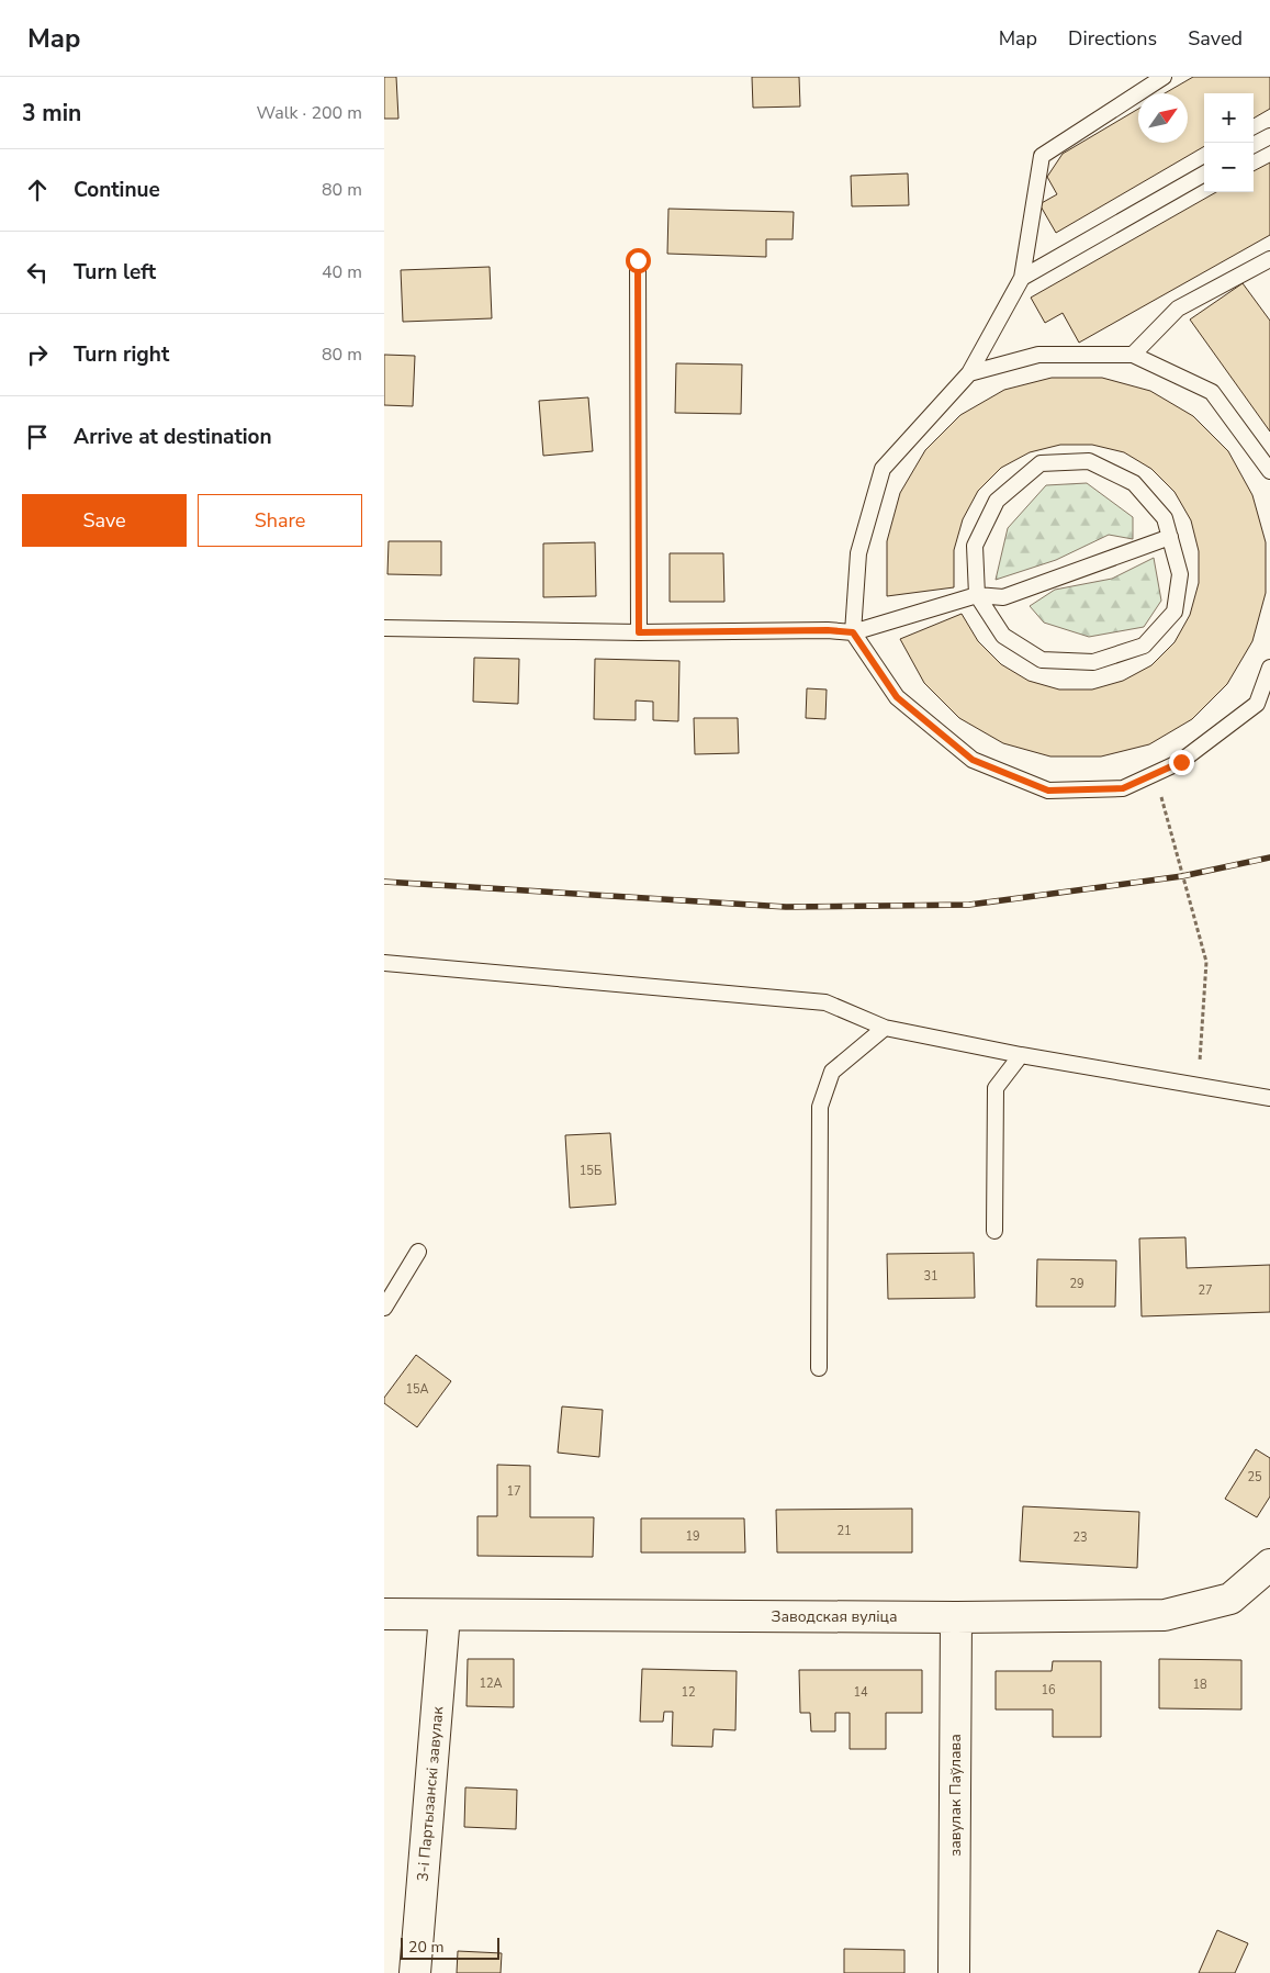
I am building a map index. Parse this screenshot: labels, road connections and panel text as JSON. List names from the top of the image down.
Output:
{
  "streets": {
    "street": ["Заводская вуліца", "3-і Партызанскі завулак", "завулак Паўлава"]
  },
  "crossings": [
    ["Заводская вуліца", "3-і Партызанскі завулак"],
    ["Заводская вуліца", "завулак Паўлава"]
  ],
  "house_numbers": [
    "15Б",
    "31",
    "29",
    "27",
    "15А",
    "25",
    "17",
    "21",
    "19",
    "23",
    "12А",
    "18",
    "16",
    "12",
    "14"
  ],
  "scale_bar": "20 m",
  "north": "top right",
  "page": {
    "header": "Map",
    "nav": ["Map", "Directions", "Saved"],
    "heading": ["3 min", "Walk · 200 m"],
    "map_buttons": ["+", "−"],
    "list": [
      ["Continue", "80 m"],
      ["Turn left", "40 m"],
      ["Turn right", "80 m"],
      "Arrive at destination"
    ],
    "buttons": ["Save", "Share"],
    "scale": "20 m"
  }
}
